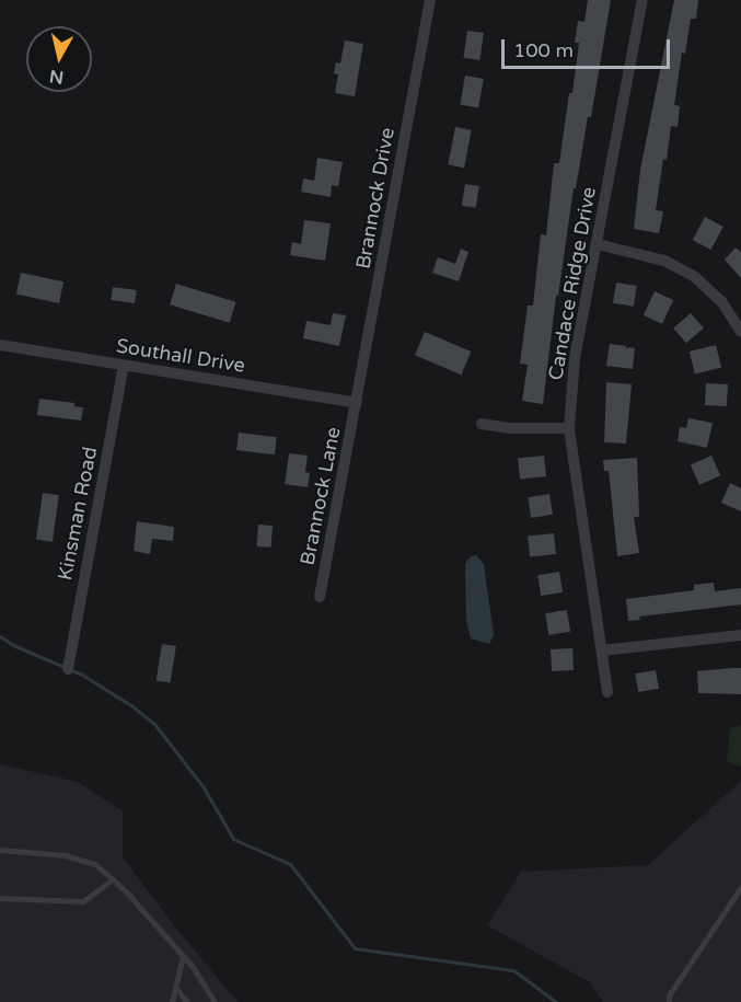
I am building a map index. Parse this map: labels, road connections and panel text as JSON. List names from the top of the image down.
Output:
{
  "streets": {
    "street": [
      "Brannock Drive",
      "Candace Ridge Drive",
      "Southall Drive",
      "Brannock Lane",
      "Kinsman Road"
    ]
  },
  "crossings": [
    ["Brannock Drive", "Southall Drive"],
    ["Brannock Drive", "Brannock Lane"],
    ["Southall Drive", "Brannock Lane"],
    ["Southall Drive", "Kinsman Road"]
  ],
  "scale_bar": "100 m",
  "north": "bottom"
}
